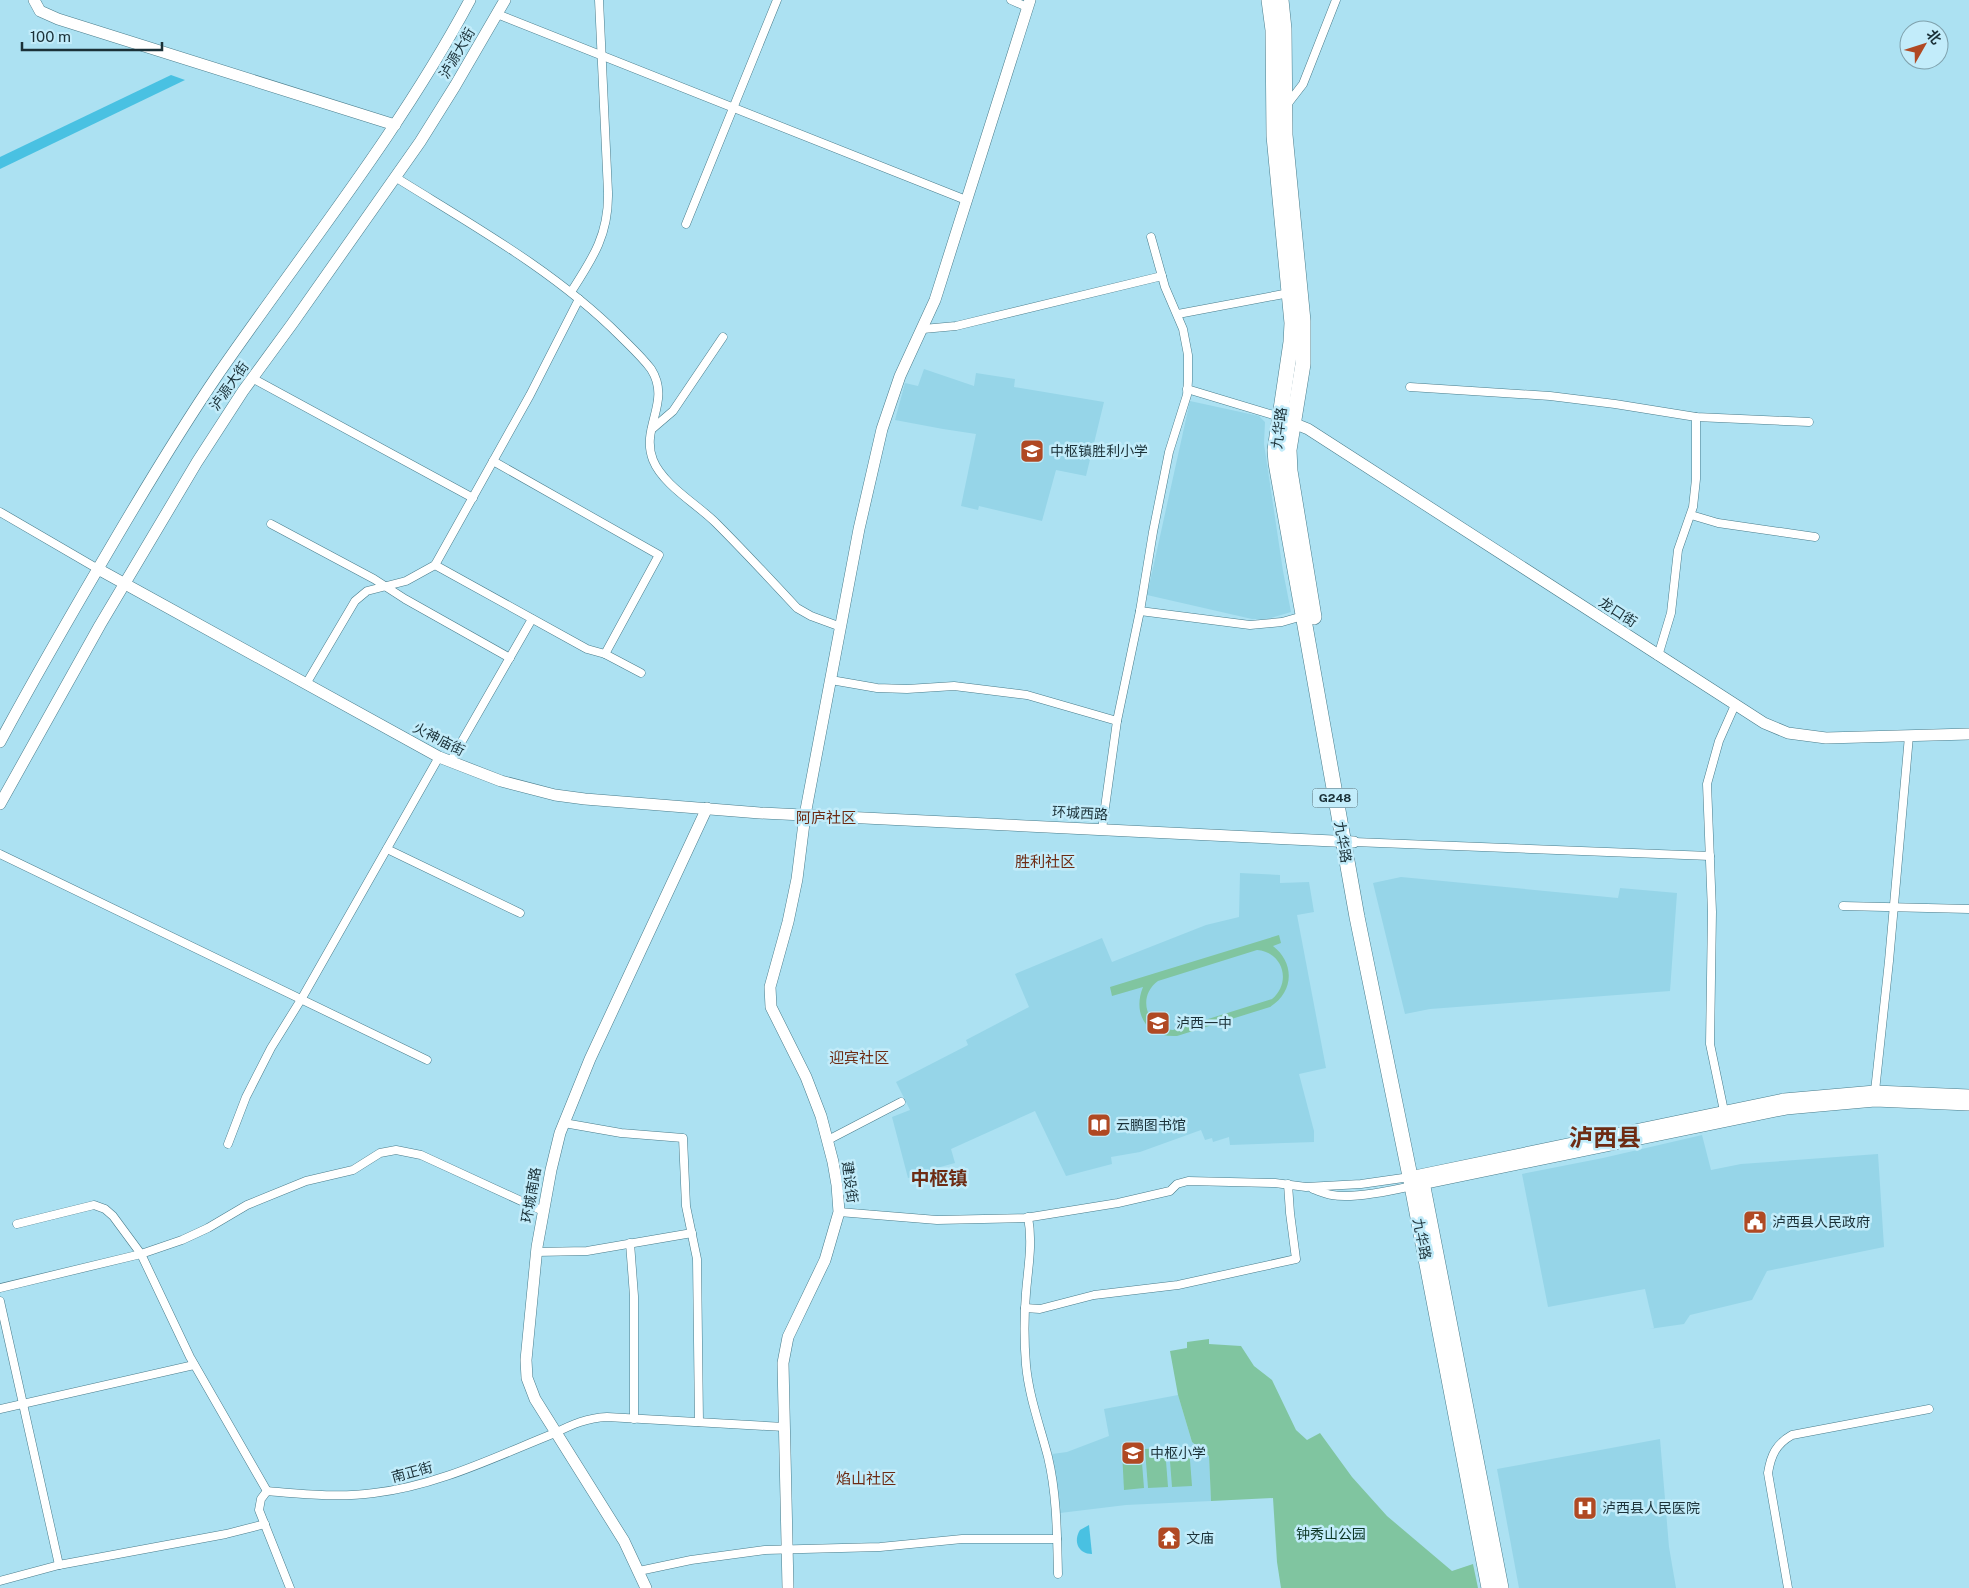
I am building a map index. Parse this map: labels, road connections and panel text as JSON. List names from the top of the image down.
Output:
{
  "streets": {
    "highway": ["九华路", "G248"],
    "street": [
      "泸源大街",
      "龙口街",
      "火神庙街",
      "环城西路",
      "建设街",
      "环城南路",
      "南正街"
    ]
  },
  "crossings": [
    ["泸源大街", "火神庙街"],
    ["九华路", "龙口街"],
    ["九华路", "环城西路"],
    ["火神庙街", "环城西路"],
    ["火神庙街", "建设街"],
    ["火神庙街", "环城南路"],
    ["环城西路", "建设街"],
    ["建设街", "南正街"],
    ["环城南路", "南正街"]
  ],
  "districts": [
    "阿庐社区",
    "胜利社区",
    "迎宾社区",
    "泸西县",
    "中枢镇",
    "焰山社区"
  ],
  "parks": ["钟秀山公园"],
  "places": {
    "school or university": ["中枢镇胜利小学", "泸西一中", "中枢小学"],
    "library": ["云鹏图书馆"],
    "public building": ["泸西县人民政府"],
    "hospital": ["泸西县人民医院"],
    "temple": ["文庙"]
  },
  "scale_bar": "100 m",
  "north": "top right"
}
